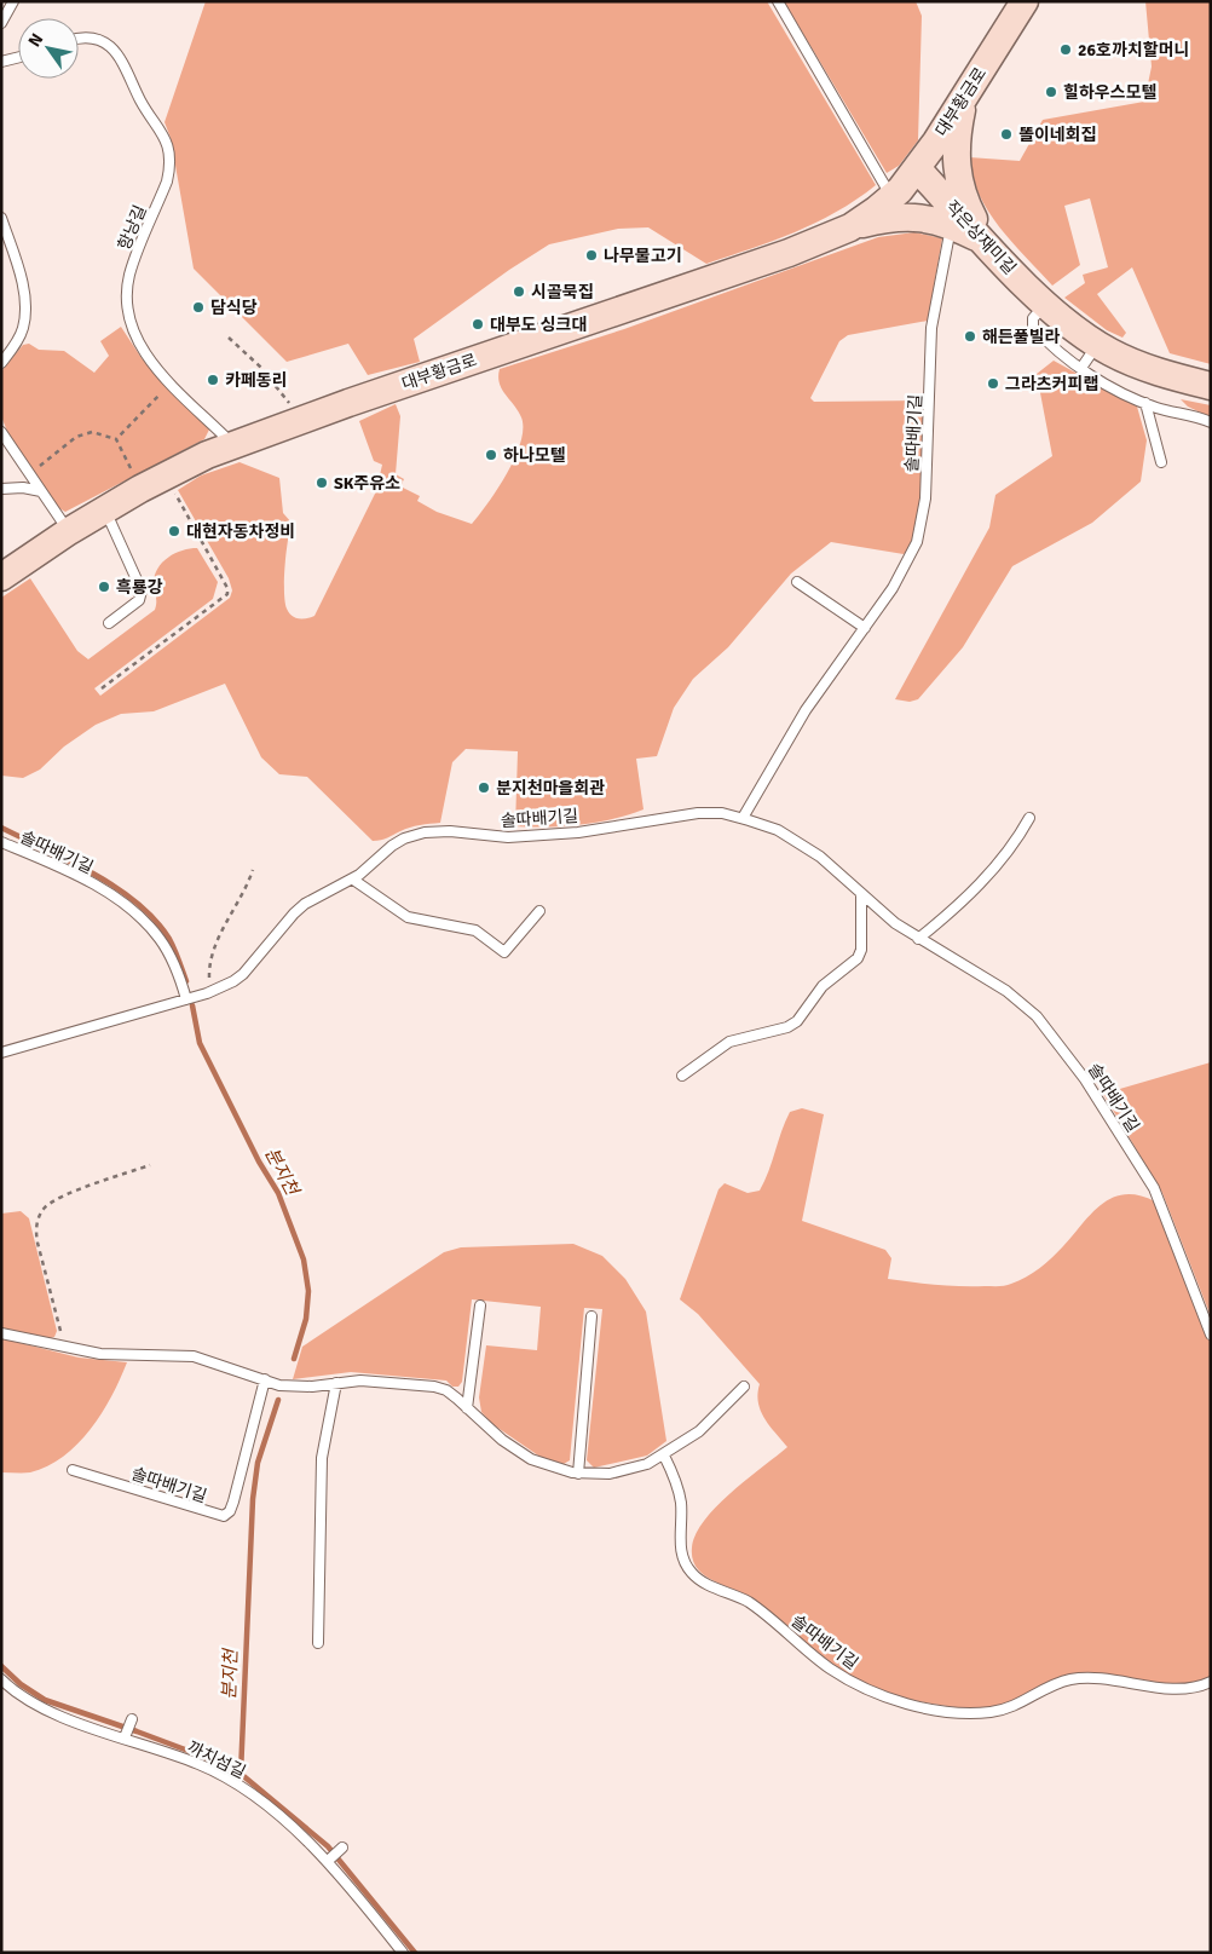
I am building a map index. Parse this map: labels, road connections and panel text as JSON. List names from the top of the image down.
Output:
{
  "streets": {
    "main road": ["대부황금로", "작은상재미길"],
    "lane": ["항낭길", "솔따배기길", "까치섬길"]
  },
  "crossings": [
    ["대부황금로", "항낭길"],
    ["대부황금로", "작은상재미길"]
  ],
  "water": ["분지천"],
  "places": [
    "26호까치할머니",
    "힐하우스모텔",
    "똘이네회집",
    "나무물고기",
    "시골묵집",
    "담식당",
    "대부도 싱크대",
    "해든풀빌라",
    "카페동리",
    "그라츠커피랩",
    "하나모텔",
    "SK주유소",
    "대현자동차정비",
    "흑룡강",
    "분지천마을회관"
  ],
  "north": "top left"
}
